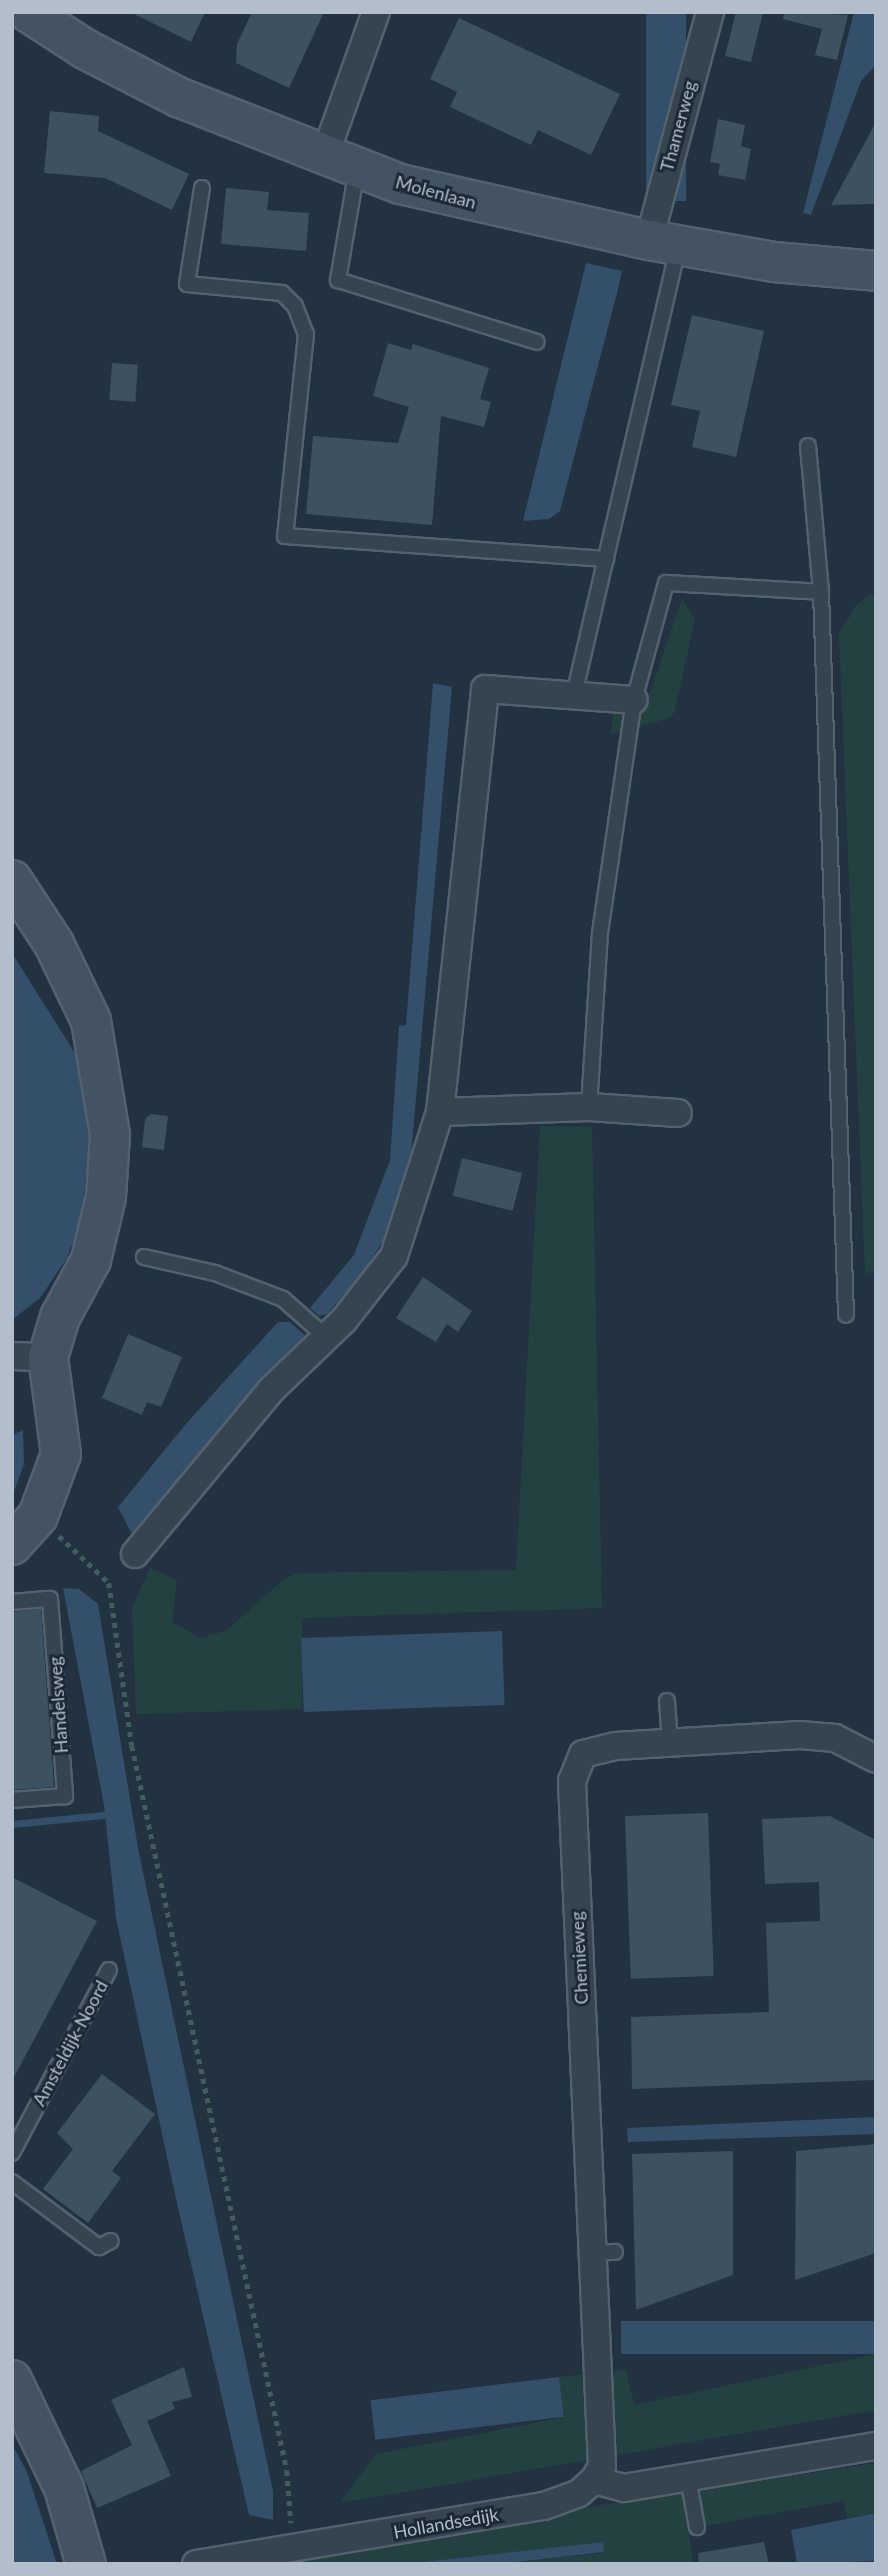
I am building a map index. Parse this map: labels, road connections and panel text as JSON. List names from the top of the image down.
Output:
{
  "streets": {
    "street": [
      "Thamerweg",
      "Molenlaan",
      "Chemieweg",
      "Hollandsedijk"
    ],
    "lane": ["Handelsweg", "Amsteldijk-Noord"]
  },
  "crossings": [
    ["Thamerweg", "Molenlaan"],
    ["Chemieweg", "Hollandsedijk"]
  ]
}
